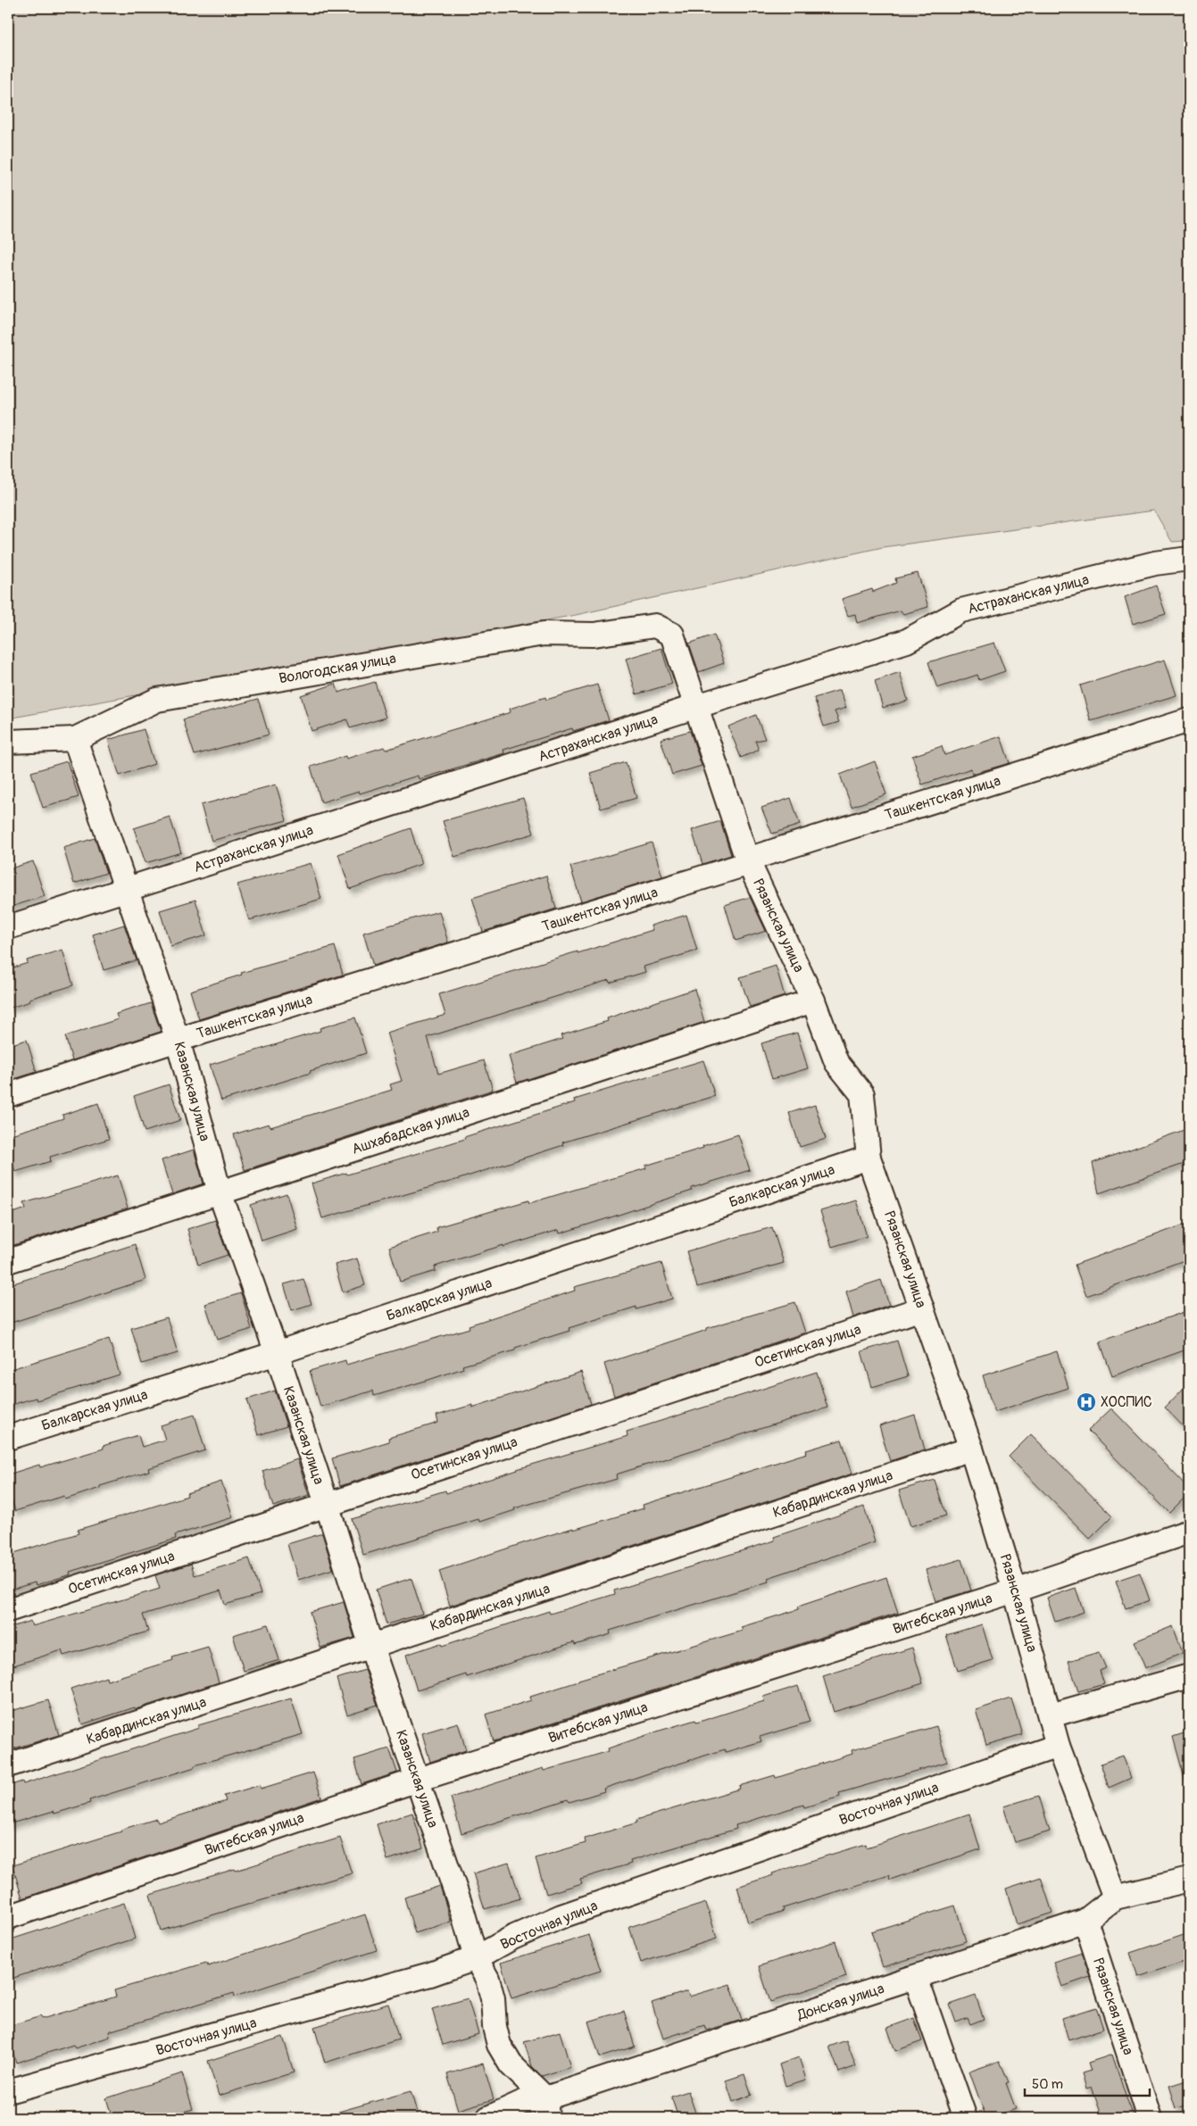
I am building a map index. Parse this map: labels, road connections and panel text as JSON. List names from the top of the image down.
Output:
{
  "streets": {
    "street": [
      "Астраханская улица",
      "Вологодская улица",
      "Ташкентская улица",
      "Рязанская улица",
      "Казанская улица",
      "Ашхабадская улица",
      "Балкарская улица",
      "Осетинская улица",
      "Кабардинская улица",
      "Витебская улица",
      "Восточная улица",
      "Донская улица"
    ]
  },
  "crossings": [
    ["Астраханская улица", "Рязанская улица"],
    ["Астраханская улица", "Казанская улица"],
    ["Вологодская улица", "Рязанская улица"],
    ["Вологодская улица", "Казанская улица"],
    ["Ташкентская улица", "Рязанская улица"],
    ["Ташкентская улица", "Казанская улица"],
    ["Рязанская улица", "Ашхабадская улица"],
    ["Рязанская улица", "Балкарская улица"],
    ["Рязанская улица", "Осетинская улица"],
    ["Рязанская улица", "Кабардинская улица"],
    ["Рязанская улица", "Витебская улица"],
    ["Рязанская улица", "Восточная улица"],
    ["Рязанская улица", "Донская улица"],
    ["Казанская улица", "Ашхабадская улица"],
    ["Казанская улица", "Балкарская улица"],
    ["Казанская улица", "Осетинская улица"],
    ["Казанская улица", "Кабардинская улица"],
    ["Казанская улица", "Витебская улица"],
    ["Казанская улица", "Восточная улица"],
    ["Казанская улица", "Донская улица"]
  ],
  "places": {
    "hospital": ["ХОСПИС"]
  },
  "scale_bar": "50 m"
}
